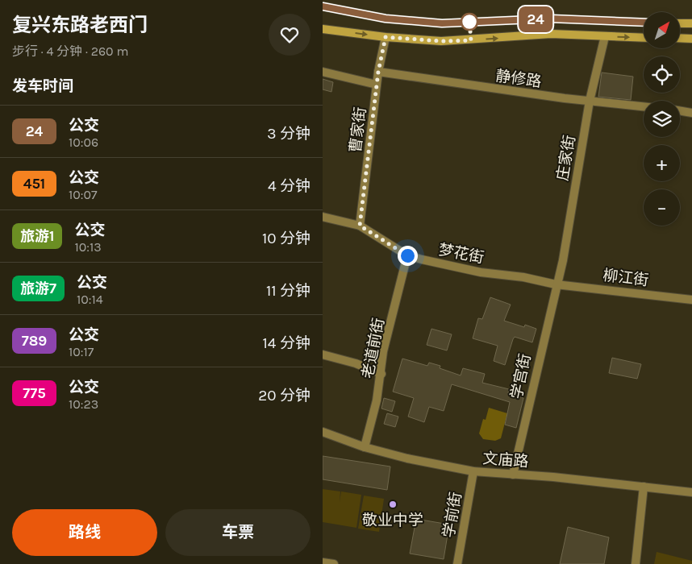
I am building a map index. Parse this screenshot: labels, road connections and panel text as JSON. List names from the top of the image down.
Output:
{
  "streets": {
    "street": [
      "静修路",
      "曹家街",
      "庄家街",
      "梦花街",
      "柳江街",
      "老道前街",
      "学宫街",
      "文庙路",
      "学前街"
    ]
  },
  "crossings": [
    ["静修路", "曹家街"],
    ["静修路", "庄家街"],
    ["曹家街", "梦花街"],
    ["庄家街", "梦花街"],
    ["庄家街", "柳江街"],
    ["庄家街", "学宫街"],
    ["梦花街", "柳江街"],
    ["梦花街", "老道前街"],
    ["梦花街", "学宫街"],
    ["柳江街", "学宫街"],
    ["老道前街", "文庙路"],
    ["学宫街", "文庙路"],
    ["文庙路", "学前街"]
  ],
  "places": ["敬业中学"],
  "lines": ["bus line 24"],
  "north": "top right",
  "page": {
    "heading": [
      ["复兴东路老西门", "步行 · 4 分钟 · 260 m"],
      "发车时间"
    ],
    "on_map": "24",
    "map_buttons": ["+", "−"],
    "list": [
      {
        "mark": "24",
        "name": "公交",
        "note": "10:06",
        "value": "3 分钟"
      },
      {
        "mark": "451",
        "name": "公交",
        "note": "10:07",
        "value": "4 分钟"
      },
      {
        "mark": "旅游1",
        "name": "公交",
        "note": "10:13",
        "value": "10 分钟"
      },
      {
        "mark": "旅游7",
        "name": "公交",
        "note": "10:14",
        "value": "11 分钟"
      },
      {
        "mark": "789",
        "name": "公交",
        "note": "10:17",
        "value": "14 分钟"
      },
      {
        "mark": "775",
        "name": "公交",
        "note": "10:23",
        "value": "20 分钟"
      }
    ],
    "buttons": ["路线", "车票"]
  }
}
